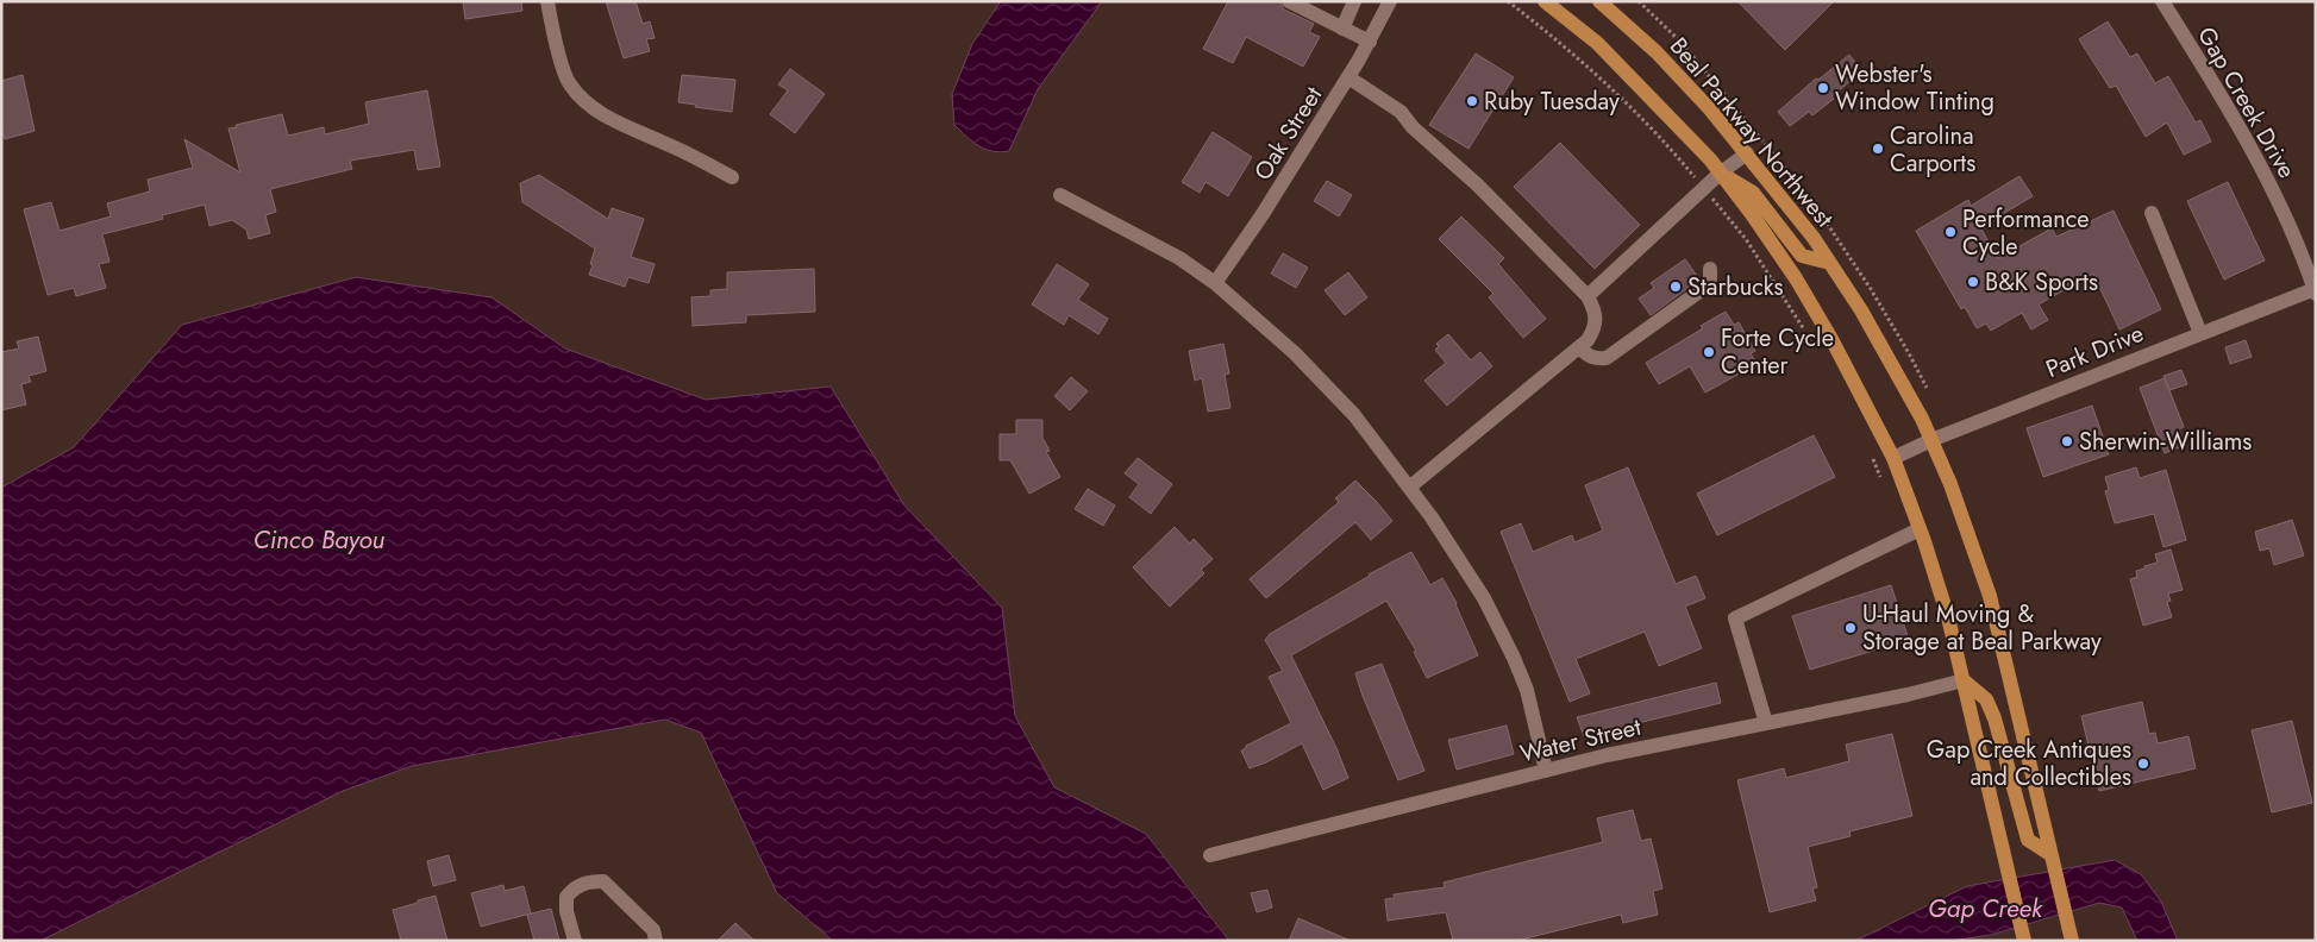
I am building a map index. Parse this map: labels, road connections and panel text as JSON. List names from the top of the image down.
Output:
{
  "streets": {
    "main road": ["Beal Parkway Northwest"],
    "street": [
      "Gap Creek Drive",
      "Oak Street",
      "Park Drive",
      "Water Street"
    ]
  },
  "crossings": [
    ["Gap Creek Drive", "Park Drive"],
    ["Beal Parkway Northwest", "Park Drive"],
    ["Beal Parkway Northwest", "Water Street"]
  ],
  "water": ["Cinco Bayou", "Gap Creek"],
  "places": [
    "Webster's Window Tinting",
    "Ruby Tuesday",
    "Carolina Carports",
    "Performance Cycle",
    "B&K Sports",
    "Starbucks",
    "Forte Cycle Center",
    "Sherwin-Williams",
    "U-Haul Moving & Storage at Beal Parkway",
    "Gap Creek Antiques and Collectibles"
  ]
}
